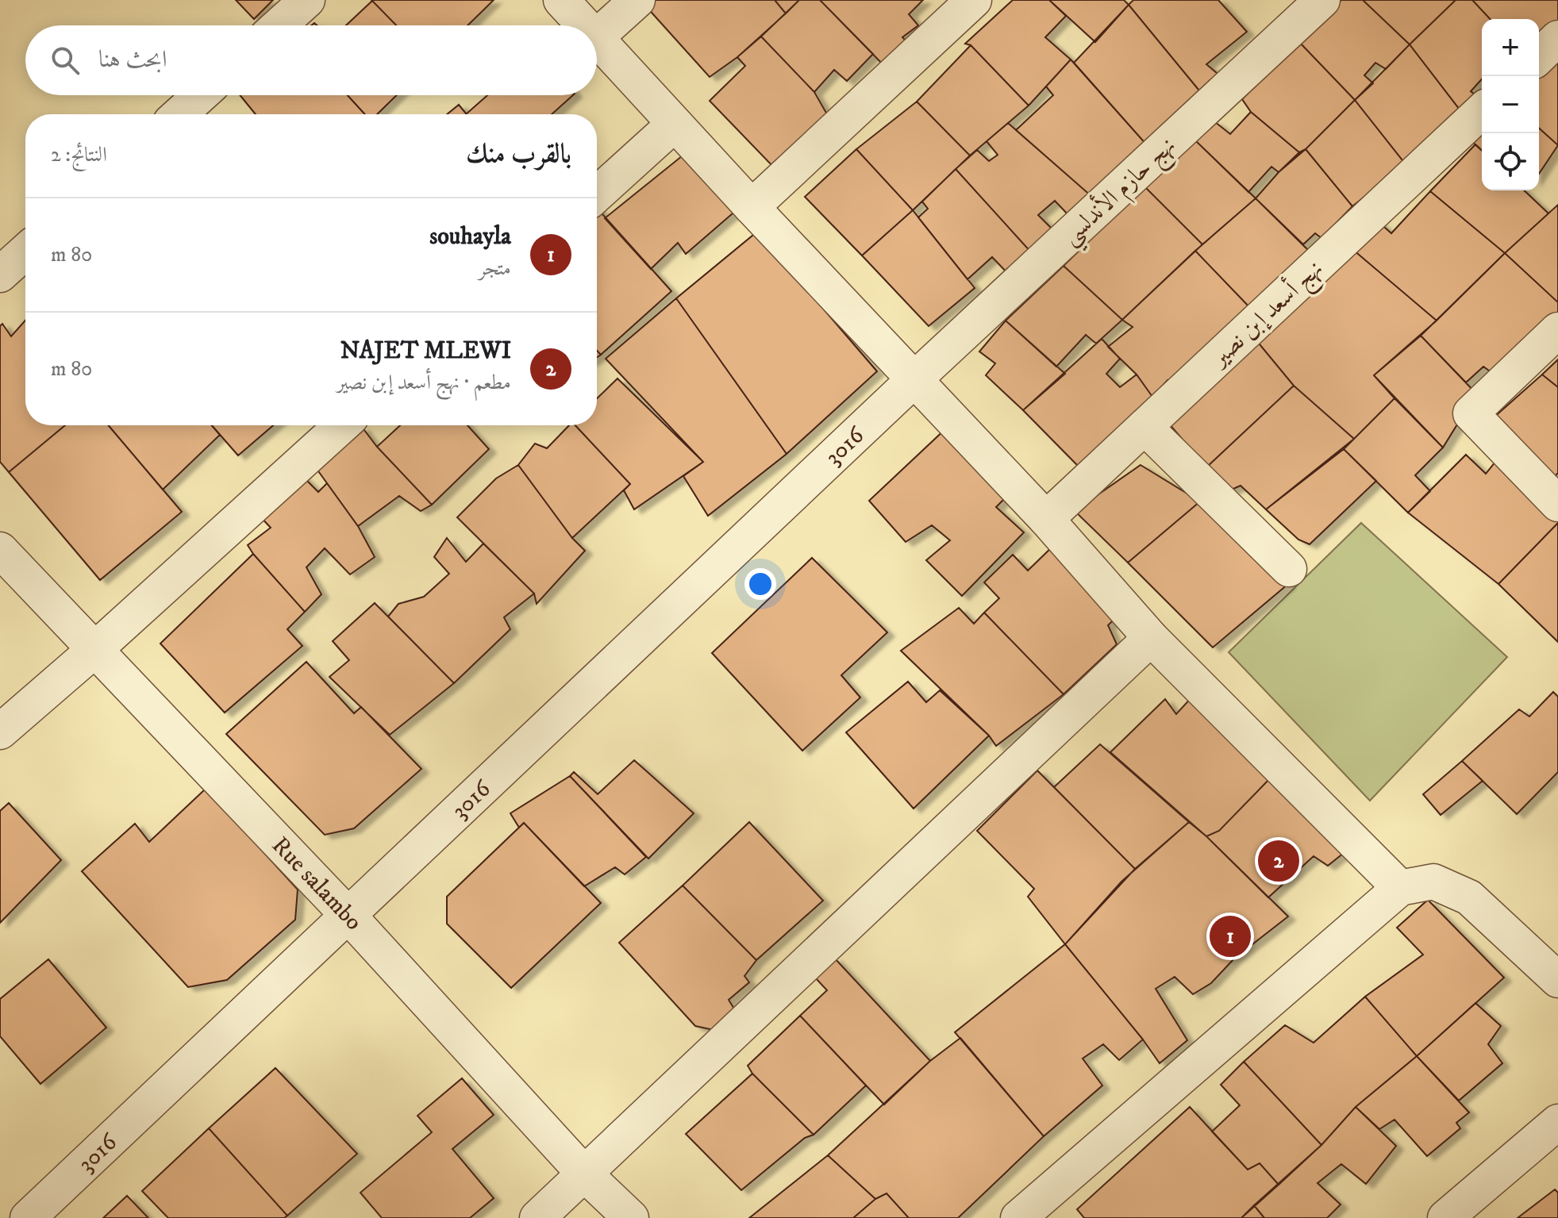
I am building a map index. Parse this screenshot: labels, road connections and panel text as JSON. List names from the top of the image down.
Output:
{
  "streets": {
    "street": [
      "نهج حازم الأندلسي",
      "نهج أسعد إبن نصير",
      "3016",
      "Rue salambo"
    ]
  },
  "crossings": [
    ["نهج حازم الأندلسي", "3016"],
    ["3016", "Rue salambo"]
  ],
  "page": {
    "map_buttons": ["+", "−"],
    "search": "ابحث هنا",
    "heading": ["بالقرب منك", "النتائج: 2"],
    "list": [
      {
        "mark": "1",
        "name": "souhayla",
        "note": "متجر",
        "value": "80 m"
      },
      {
        "mark": "2",
        "name": "NAJET MLEWI",
        "note": "مطعم · نهج أسعد إبن نصير",
        "value": "80 m"
      }
    ],
    "pins": ["2", "1"]
  }
}
